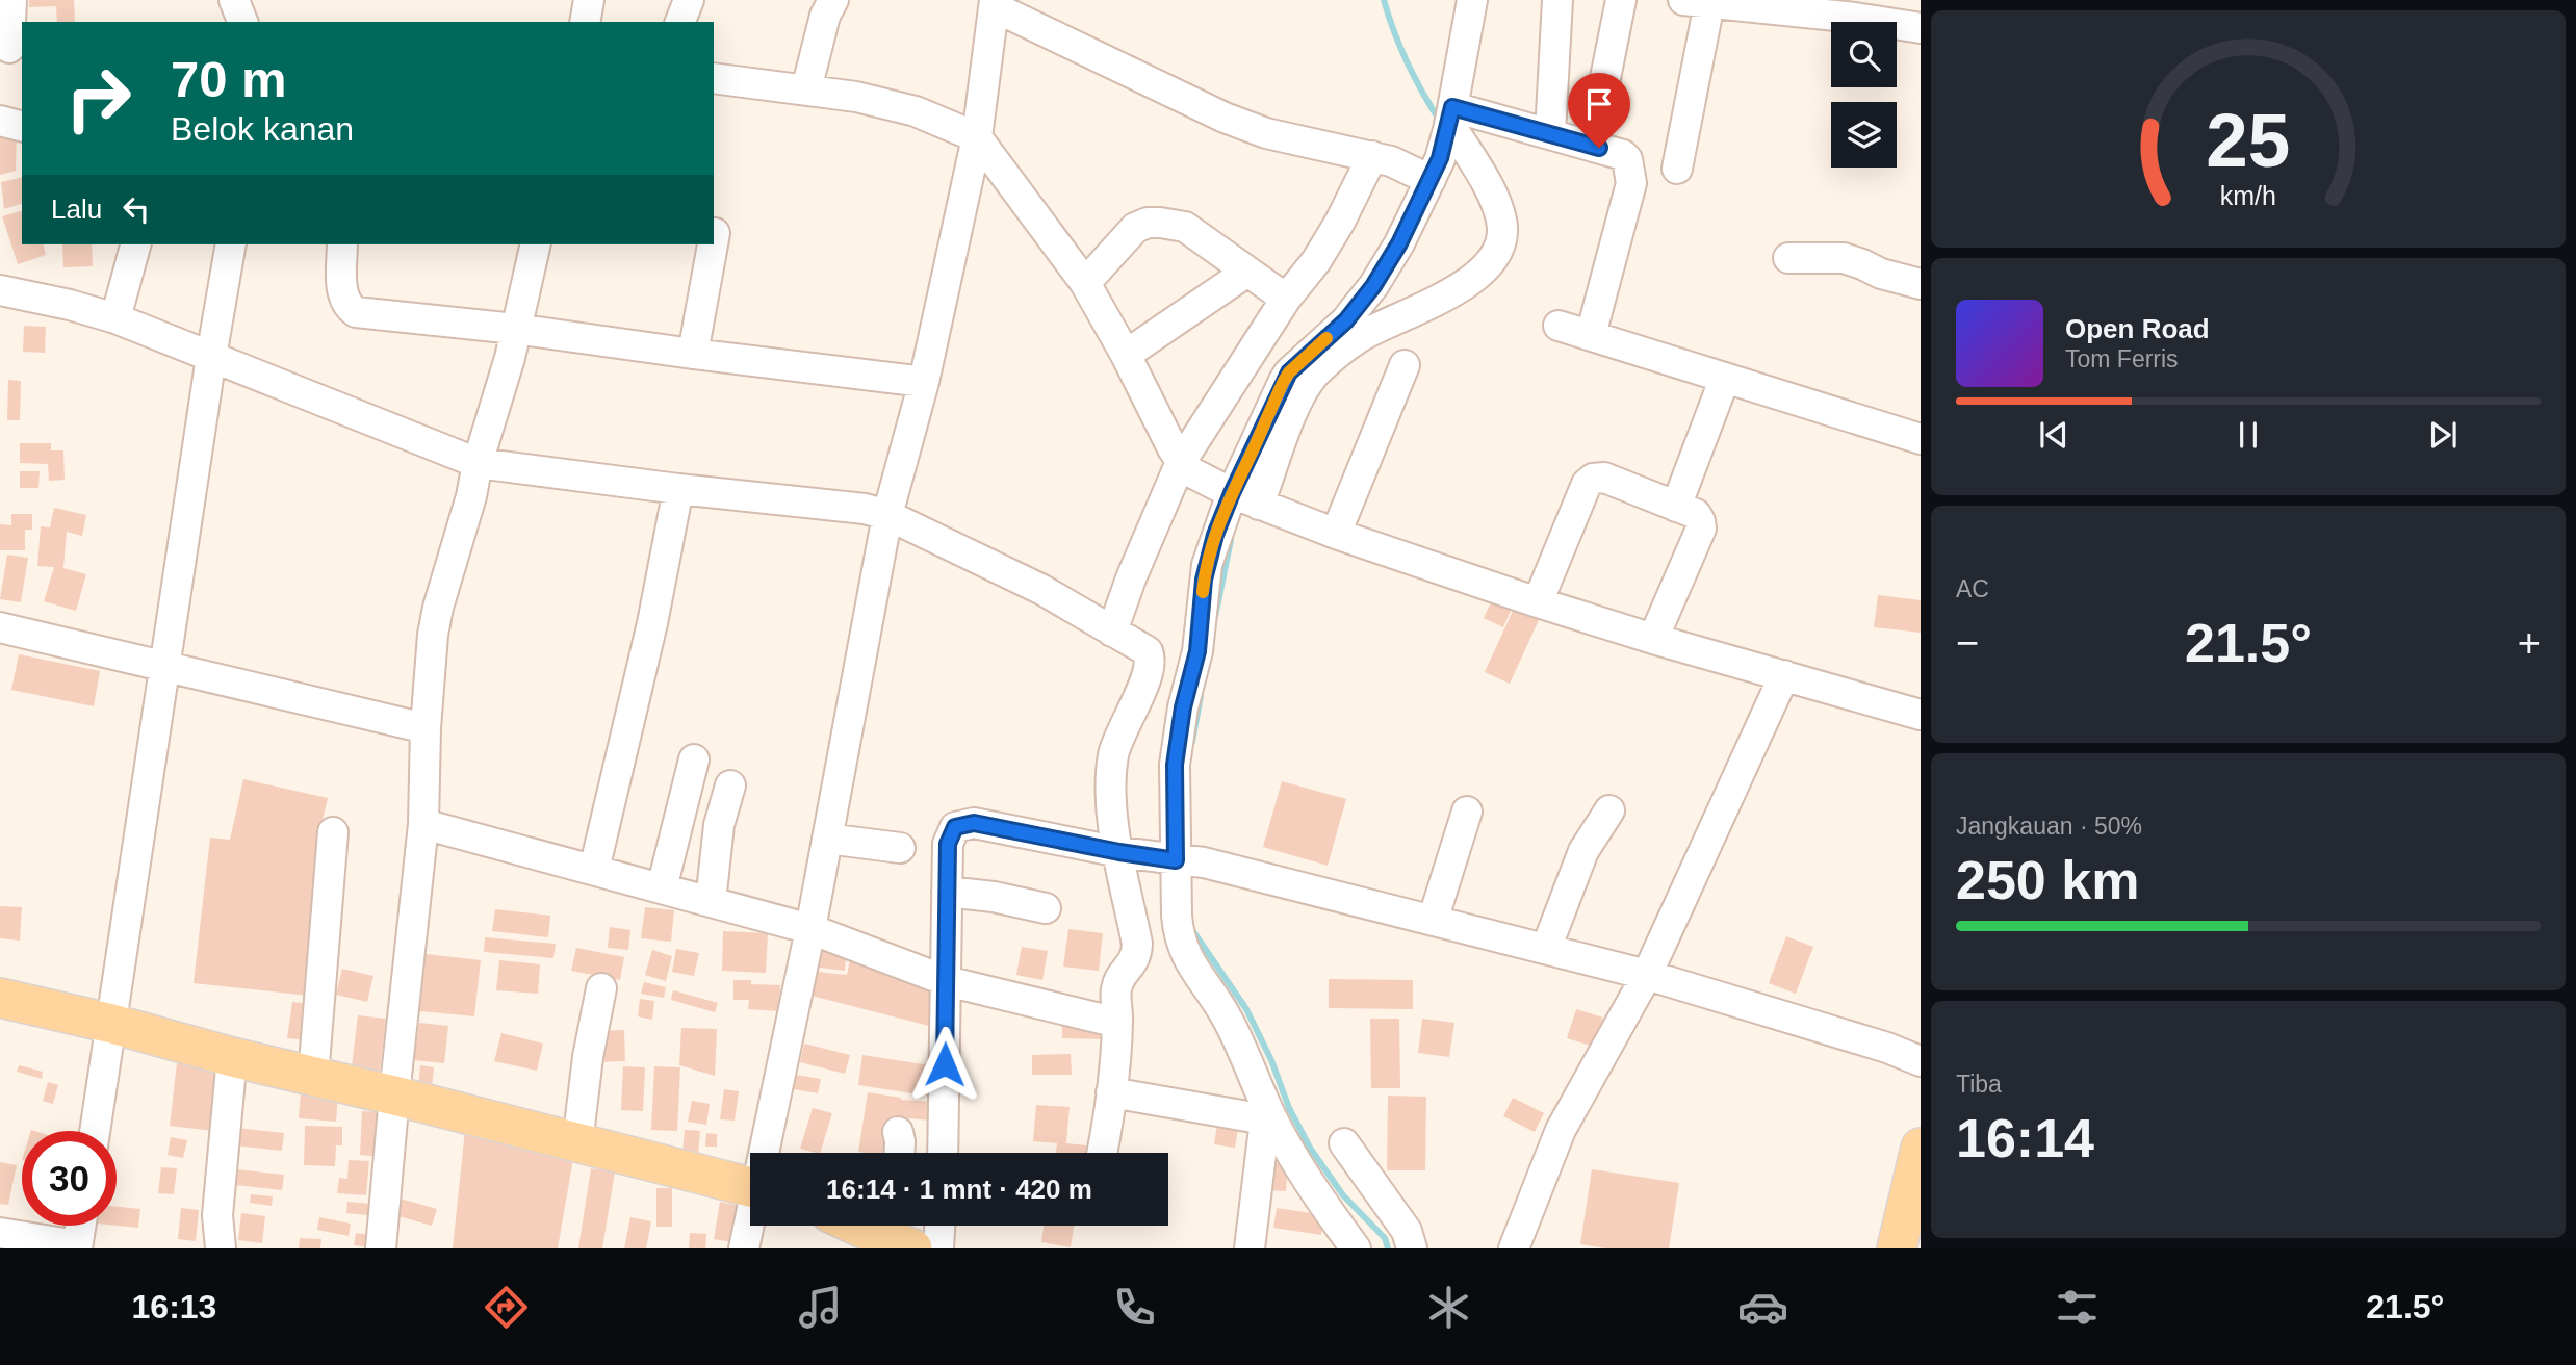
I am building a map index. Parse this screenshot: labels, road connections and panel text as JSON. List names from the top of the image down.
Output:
{
  "page": {
    "turn": ["70 m", "Belok kanan"],
    "then": "Lalu",
    "song": ["Open Road", "Tom Ferris"],
    "tile": [
      "AC",
      ["Jangkauan · 50%", "250 km"],
      ["Tiba", "16:14"]
    ],
    "heat": ["−", "21.5°", "+"],
    "limit": "30",
    "trip": "16:14 · 1 mnt · 420 m",
    "tabs": ["16:13", "21.5°"],
    "gauge": ["25", "km/h"]
  }
}
